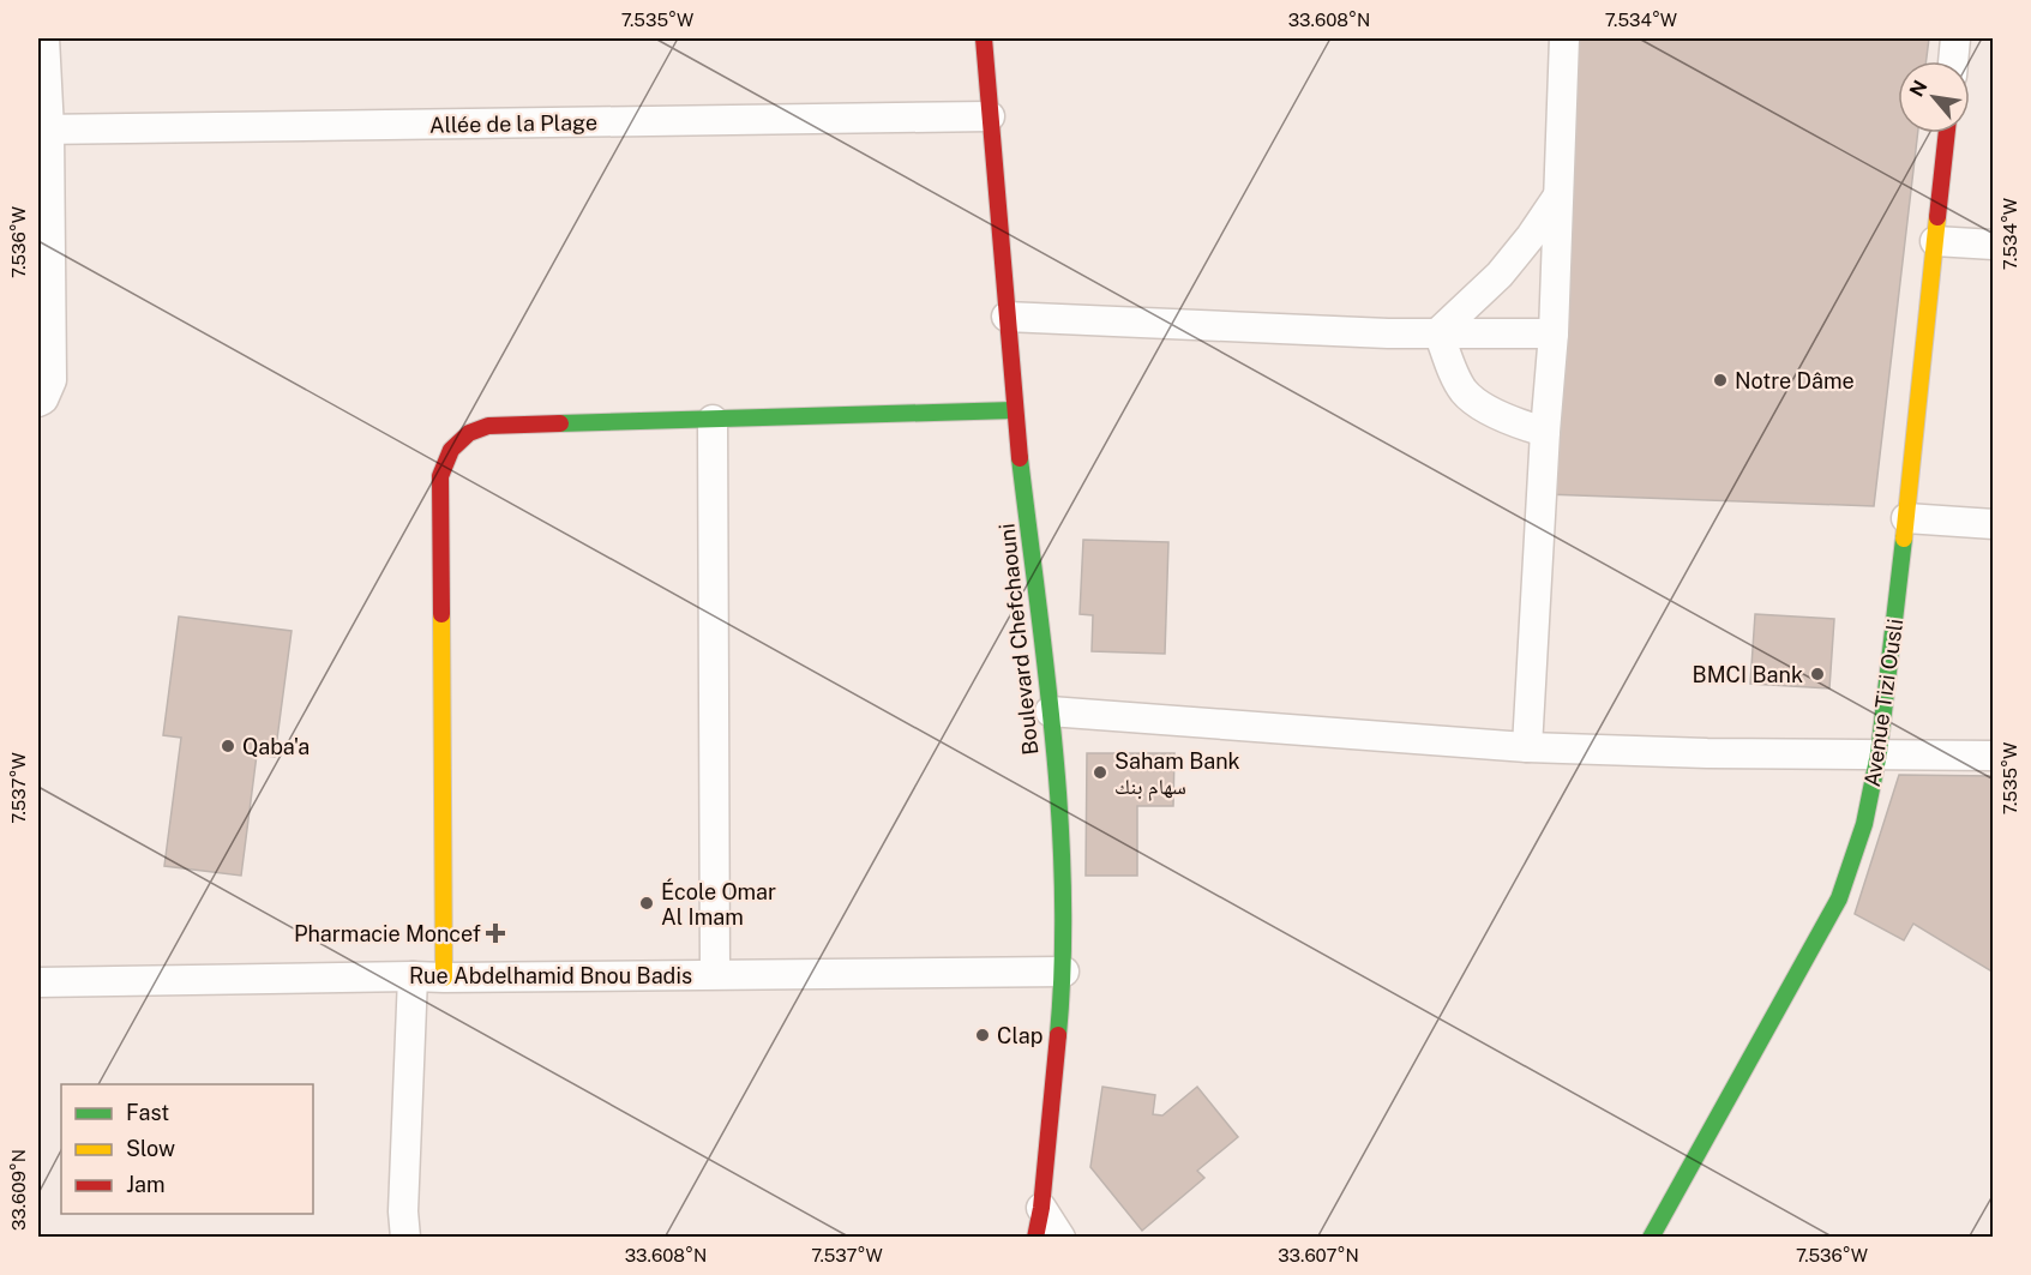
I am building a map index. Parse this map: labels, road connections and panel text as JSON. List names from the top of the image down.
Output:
{
  "streets": {
    "street": [
      "Allée de la Plage",
      "Boulevard Chefchaouni",
      "Avenue Tizi Ousli",
      "Rue Abdelhamid Bnou Badis"
    ]
  },
  "crossings": [
    ["Allée de la Plage", "Boulevard Chefchaouni"],
    ["Boulevard Chefchaouni", "Rue Abdelhamid Bnou Badis"]
  ],
  "places": {
    "other": [
      "Notre Dâme",
      "BMCI Bank",
      "Qaba'a",
      "Saham Bank سهام بنك",
      "École Omar Al Imam",
      "Clap"
    ],
    "health": ["Pharmacie Moncef"]
  },
  "legend": ["Fast", "Slow", "Jam"],
  "north": "top left",
  "coordinates": [
    "7.535°W",
    "33.608°N",
    "7.534°W",
    "7.536°W",
    "7.537°W",
    "33.609°N",
    "33.607°N"
  ]
}
